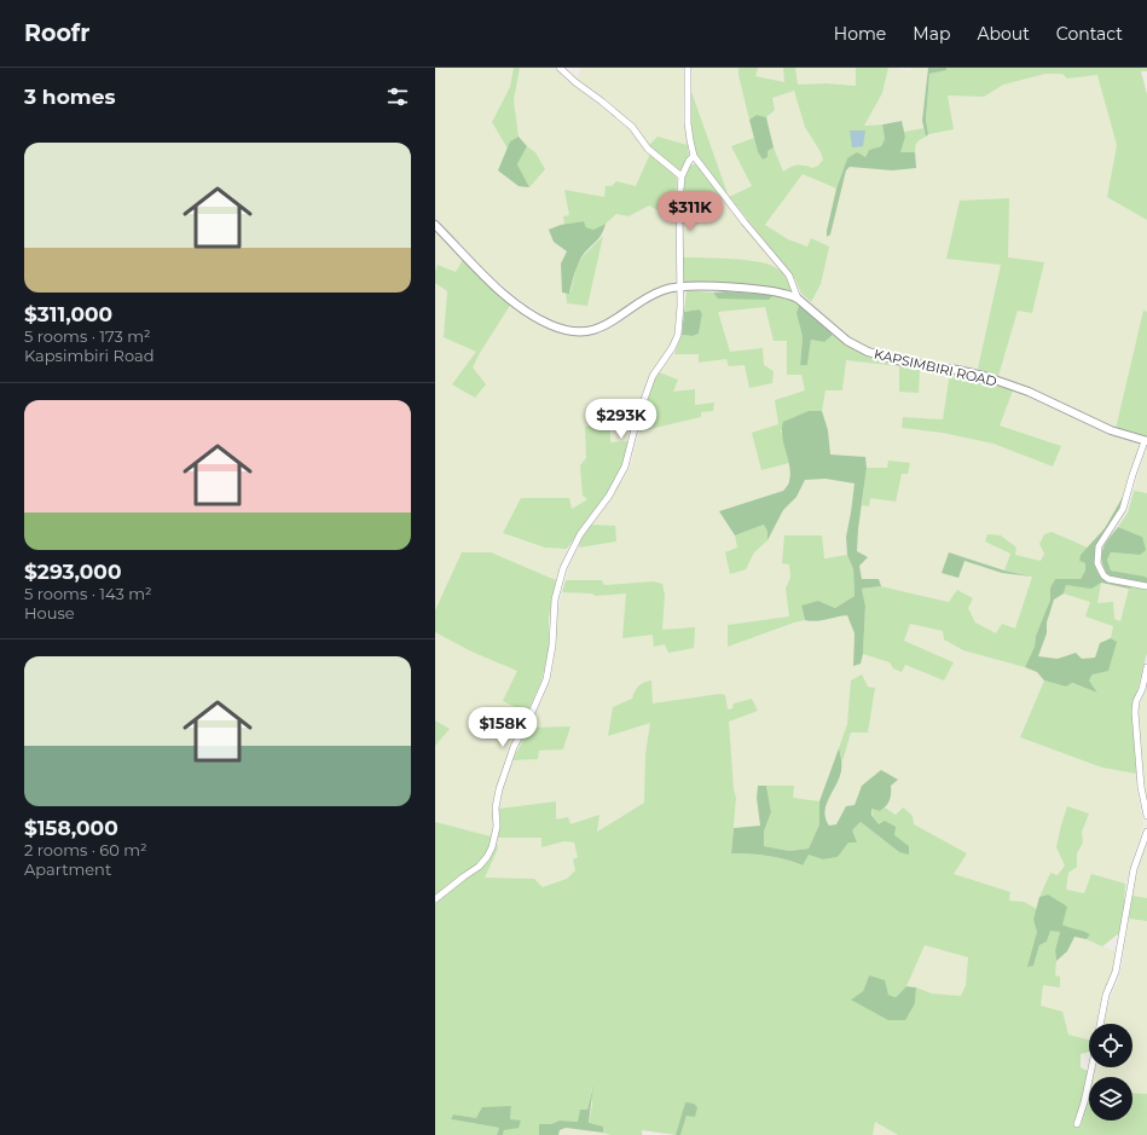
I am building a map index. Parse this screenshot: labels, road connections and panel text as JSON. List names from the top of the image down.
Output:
{
  "streets": {
    "street": ["KAPSIMBIRI ROAD"]
  },
  "page": {
    "header": "Roofr",
    "nav": [
      "Home",
      "Map",
      "About",
      "Contact"
    ],
    "heading": "3 homes",
    "list": [
      {
        "name": "$311,000",
        "note": "5 rooms · 173 m² · Kapsimbiri Road"
      },
      {
        "name": "$293,000",
        "note": "5 rooms · 143 m² · House"
      },
      {
        "name": "$158,000",
        "note": "2 rooms · 60 m² · Apartment"
      }
    ],
    "price": ["$311K", "$293K", "$158K"]
  }
}
